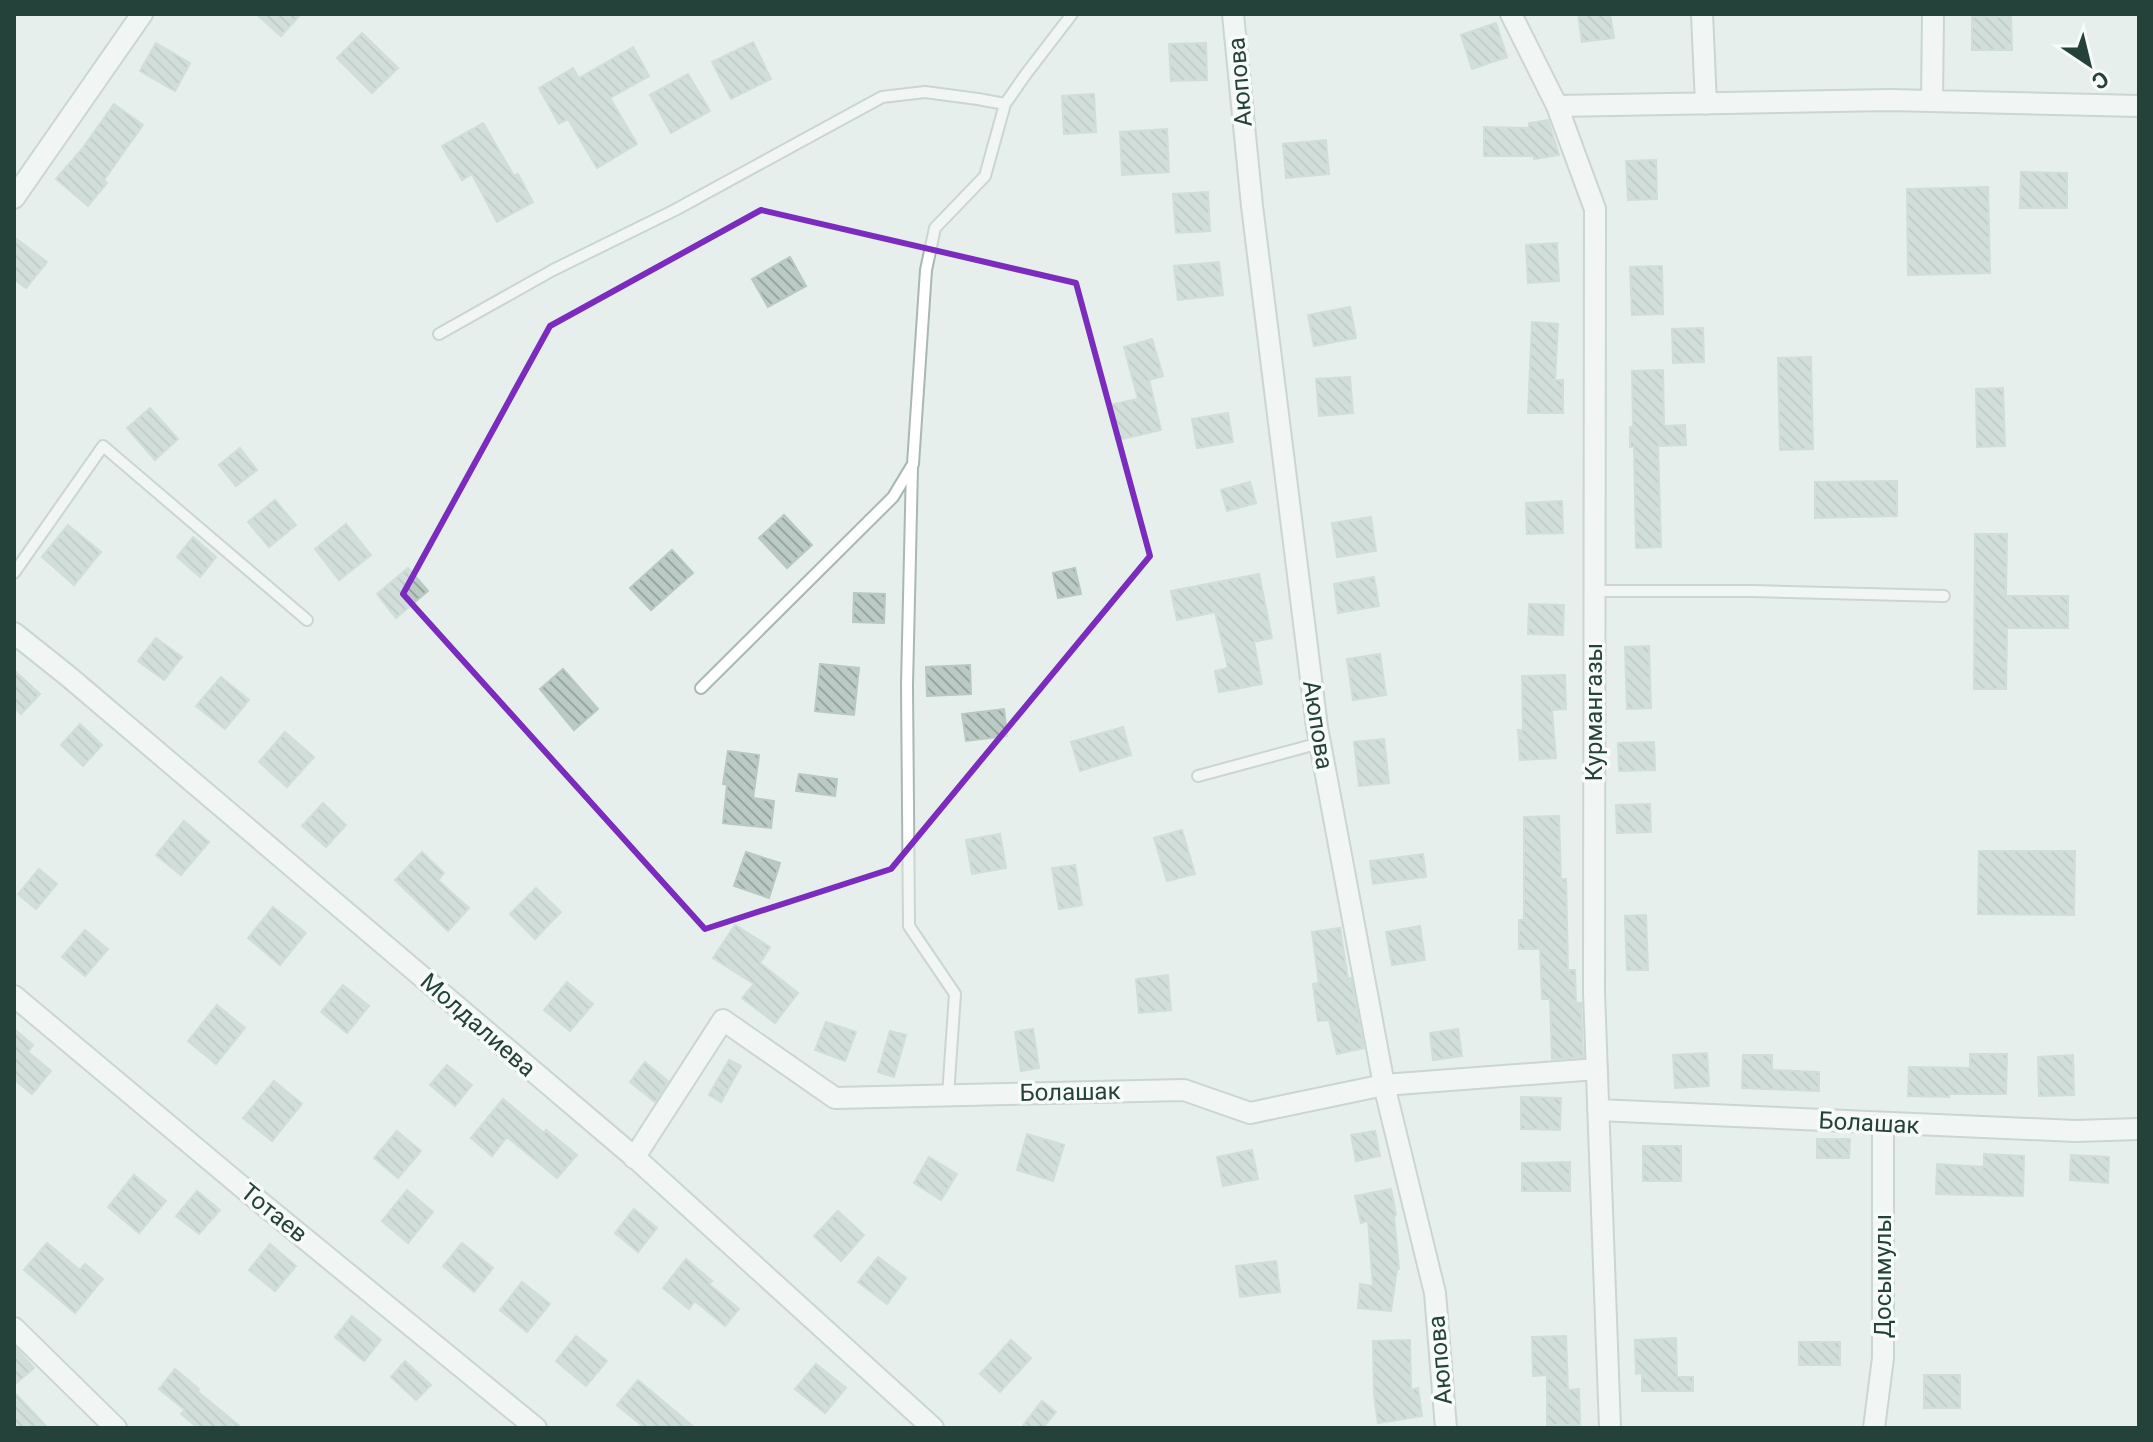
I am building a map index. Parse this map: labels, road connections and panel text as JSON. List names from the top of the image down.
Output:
{
  "streets": {
    "street": [
      "Аюпова",
      "Курмангазы",
      "Молдалиева",
      "Болашак",
      "Тотаев",
      "Досымулы"
    ]
  },
  "crossings": [
    ["Аюпова", "Болашак"],
    ["Курмангазы", "Болашак"],
    ["Молдалиева", "Болашак"],
    ["Болашак", "Досымулы"]
  ],
  "north": "bottom right"
}
